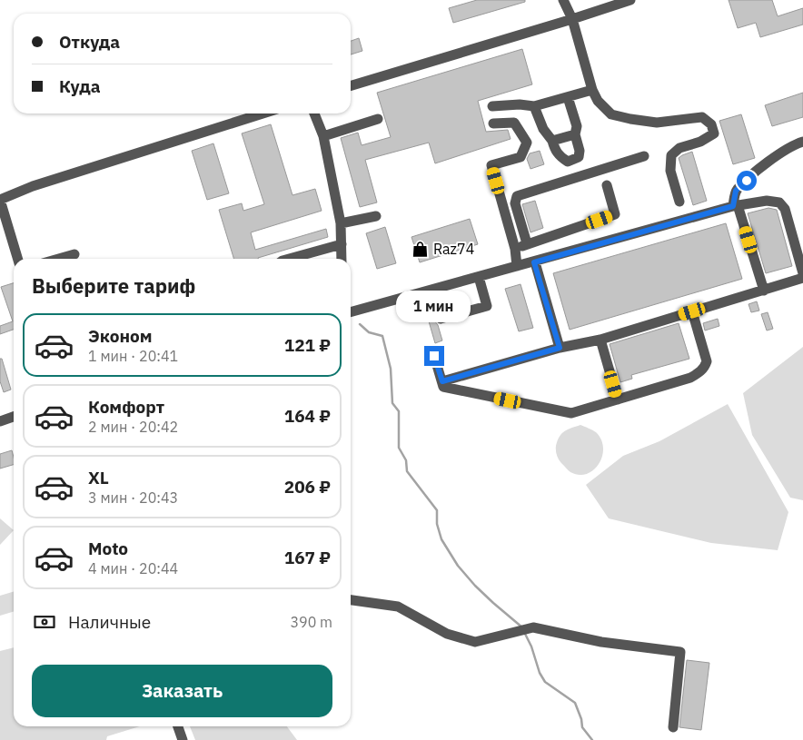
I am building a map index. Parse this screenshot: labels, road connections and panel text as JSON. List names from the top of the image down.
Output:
{
  "places": {
    "shop": ["Raz74"]
  },
  "page": {
    "banner": ["Откуда", "Куда"],
    "heading": "Выберите тариф",
    "bubble": "1 мин",
    "list": [
      {
        "name": "Эконом",
        "note": "1 мин · 20:41",
        "value": "121 ₽"
      },
      {
        "name": "Комфорт",
        "note": "2 мин · 20:42",
        "value": "164 ₽"
      },
      {
        "name": "XL",
        "note": "3 мин · 20:43",
        "value": "206 ₽"
      },
      {
        "name": "Moto",
        "note": "4 мин · 20:44",
        "value": "167 ₽"
      }
    ],
    "pay": ["Наличные", "390 m"],
    "buttons": "Заказать"
  }
}
